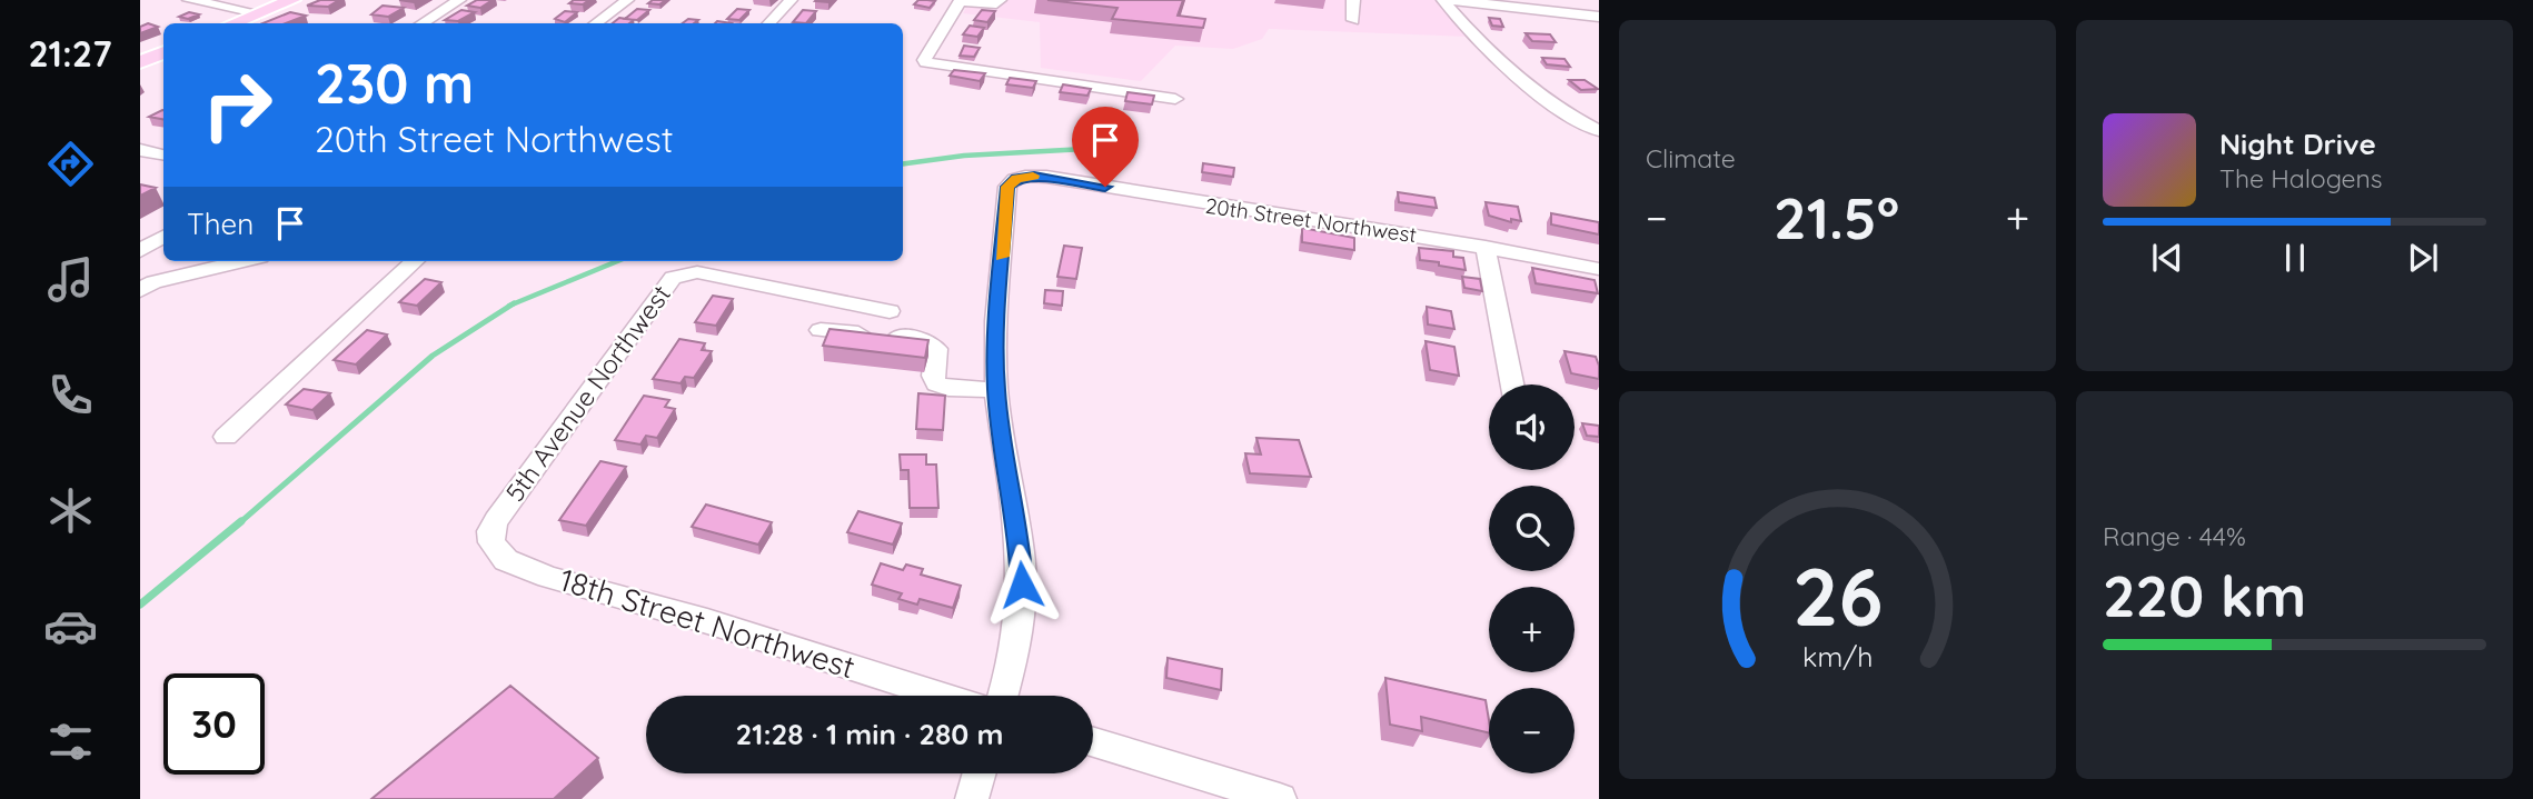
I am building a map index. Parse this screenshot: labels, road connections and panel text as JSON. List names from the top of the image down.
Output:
{
  "streets": {
    "street": ["20th Street Northwest", "5th Avenue Northwest", "18th Street Northwest"]
  },
  "crossings": [
    ["5th Avenue Northwest", "18th Street Northwest"]
  ],
  "page": {
    "tabs": "21:27",
    "tile": [
      "Climate",
      ["Range · 44%", "220 km"]
    ],
    "turn": ["230 m", "20th Street Northwest"],
    "song": ["Night Drive", "The Halogens"],
    "heat": ["−", "21.5°", "+"],
    "then": "Then",
    "map_buttons": ["+", "−"],
    "limit": "30",
    "trip": "21:28 · 1 min · 280 m",
    "gauge": ["26", "km/h"]
  }
}
